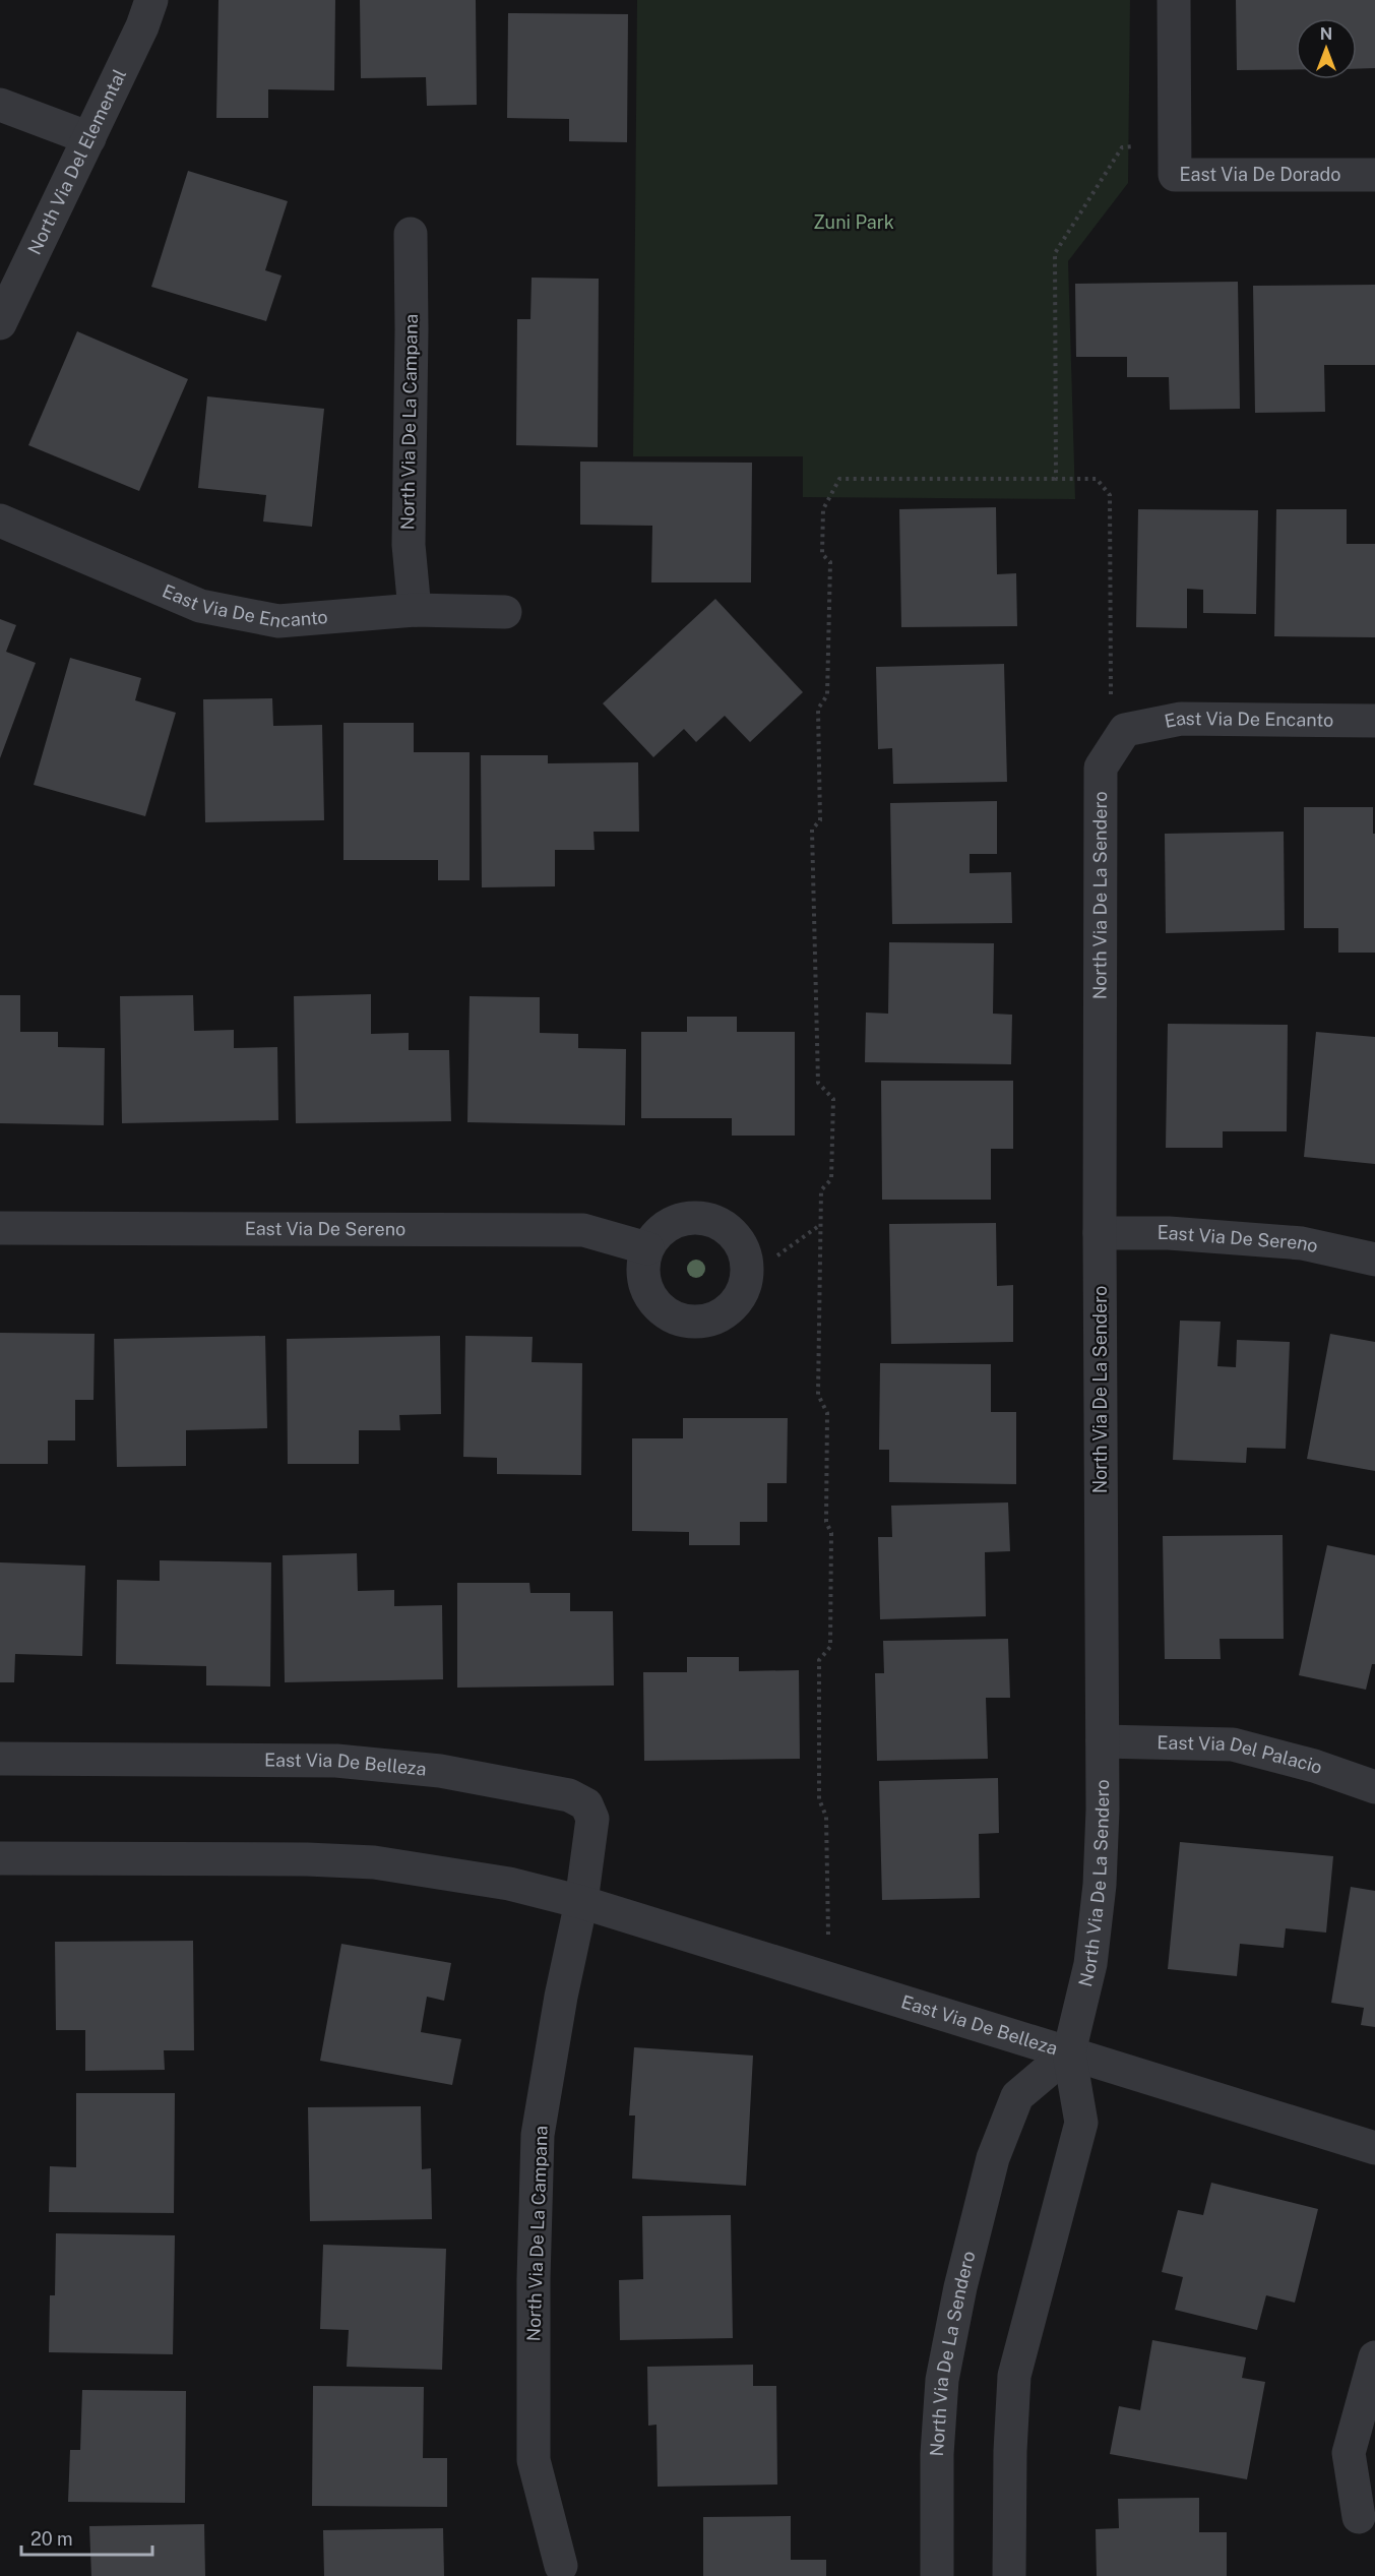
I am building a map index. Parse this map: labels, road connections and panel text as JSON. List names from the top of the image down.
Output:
{
  "streets": {
    "street": [
      "North Via Del Elemental",
      "East Via De Dorado",
      "North Via De La Campana",
      "East Via De Encanto",
      "North Via De La Sendero",
      "East Via De Sereno",
      "East Via Del Palacio",
      "East Via De Belleza"
    ]
  },
  "crossings": [
    ["North Via De La Campana", "East Via De Encanto"],
    ["North Via De La Campana", "East Via De Belleza"],
    ["East Via De Encanto", "North Via De La Sendero"],
    ["North Via De La Sendero", "East Via De Sereno"],
    ["North Via De La Sendero", "East Via Del Palacio"],
    ["North Via De La Sendero", "East Via De Belleza"]
  ],
  "parks": ["Zuni Park"],
  "scale_bar": "20 m",
  "north": "top"
}
